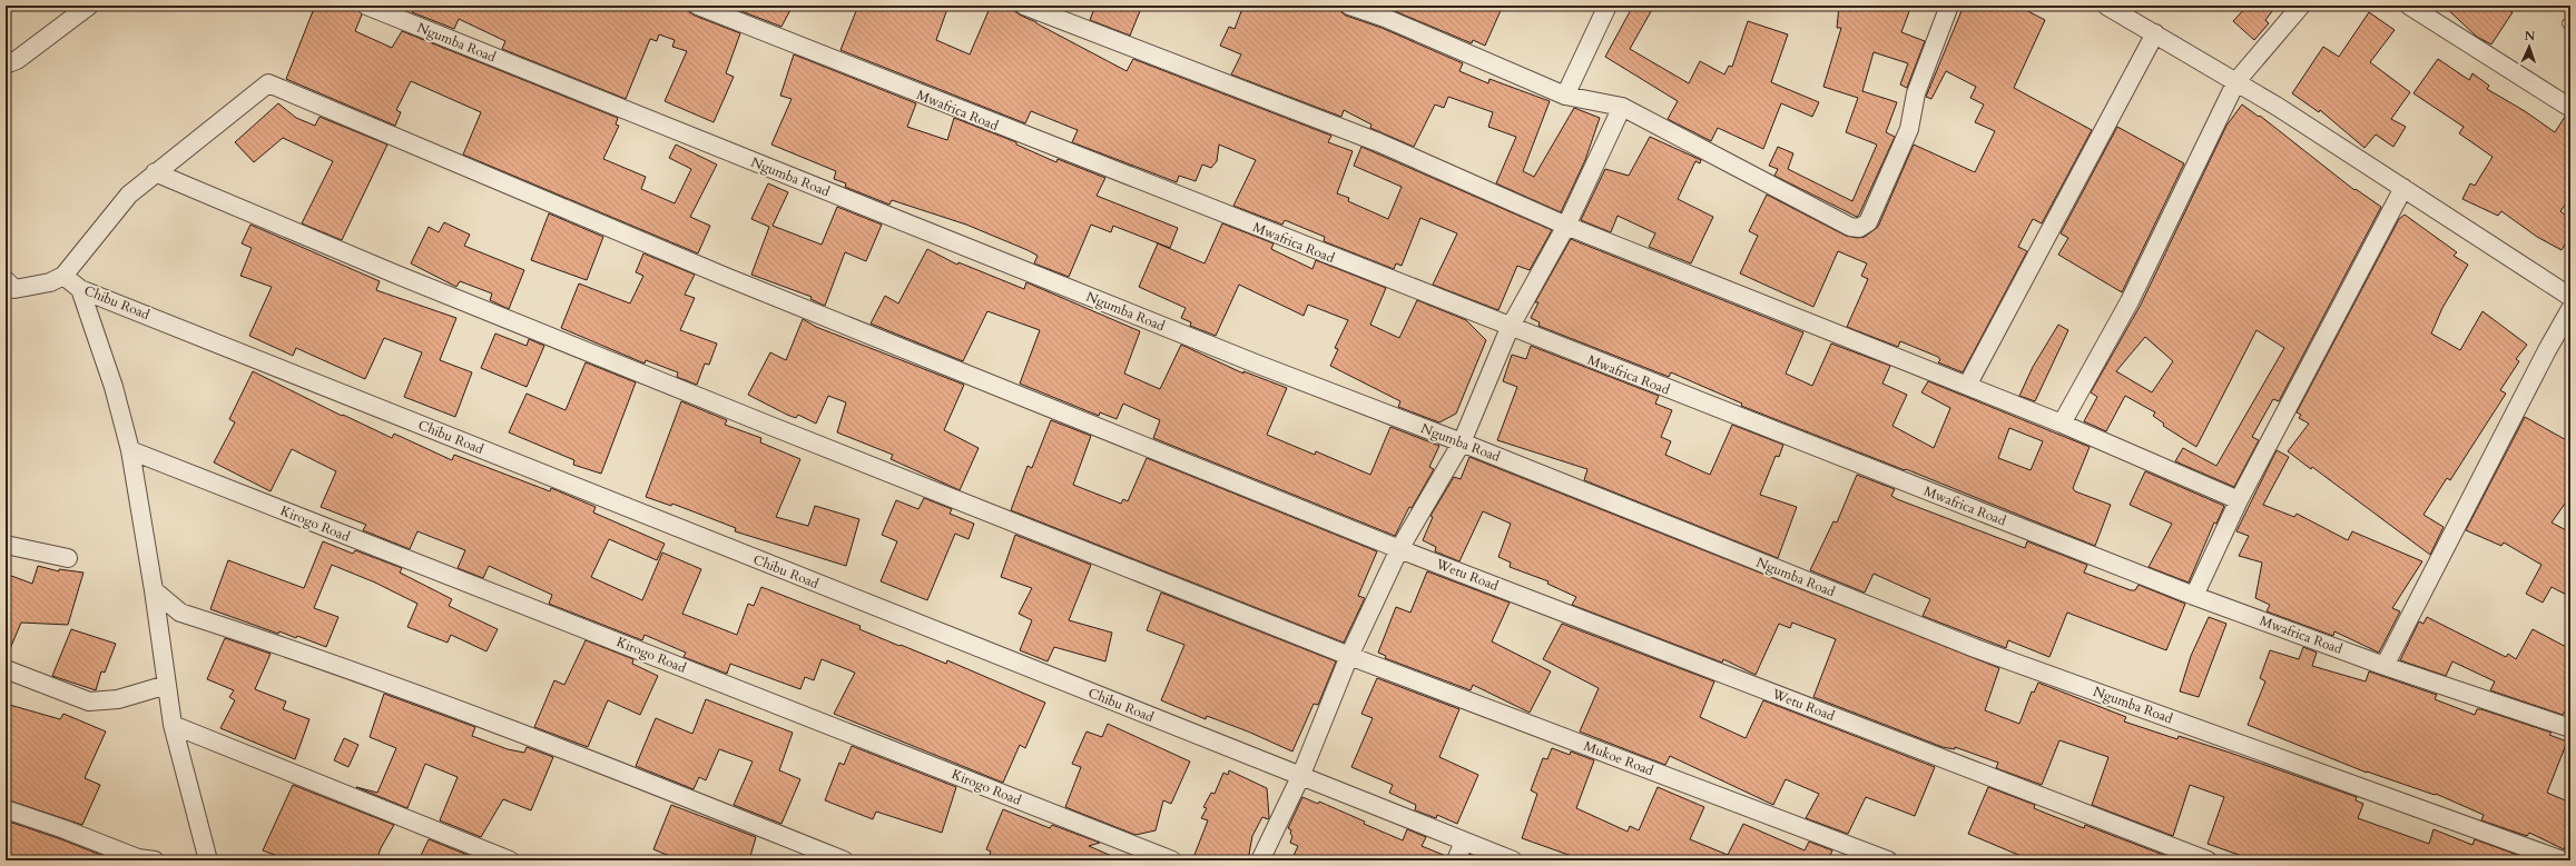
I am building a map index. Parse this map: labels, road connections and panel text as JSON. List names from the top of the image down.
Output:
{
  "streets": {
    "street": [
      "Ngumba Road",
      "Mwafrica Road",
      "Chibu Road",
      "Kirogo Road",
      "Wetu Road",
      "Mukoe Road"
    ]
  },
  "crossings": [
    ["Wetu Road", "Mukoe Road"]
  ],
  "north": "top"
}
